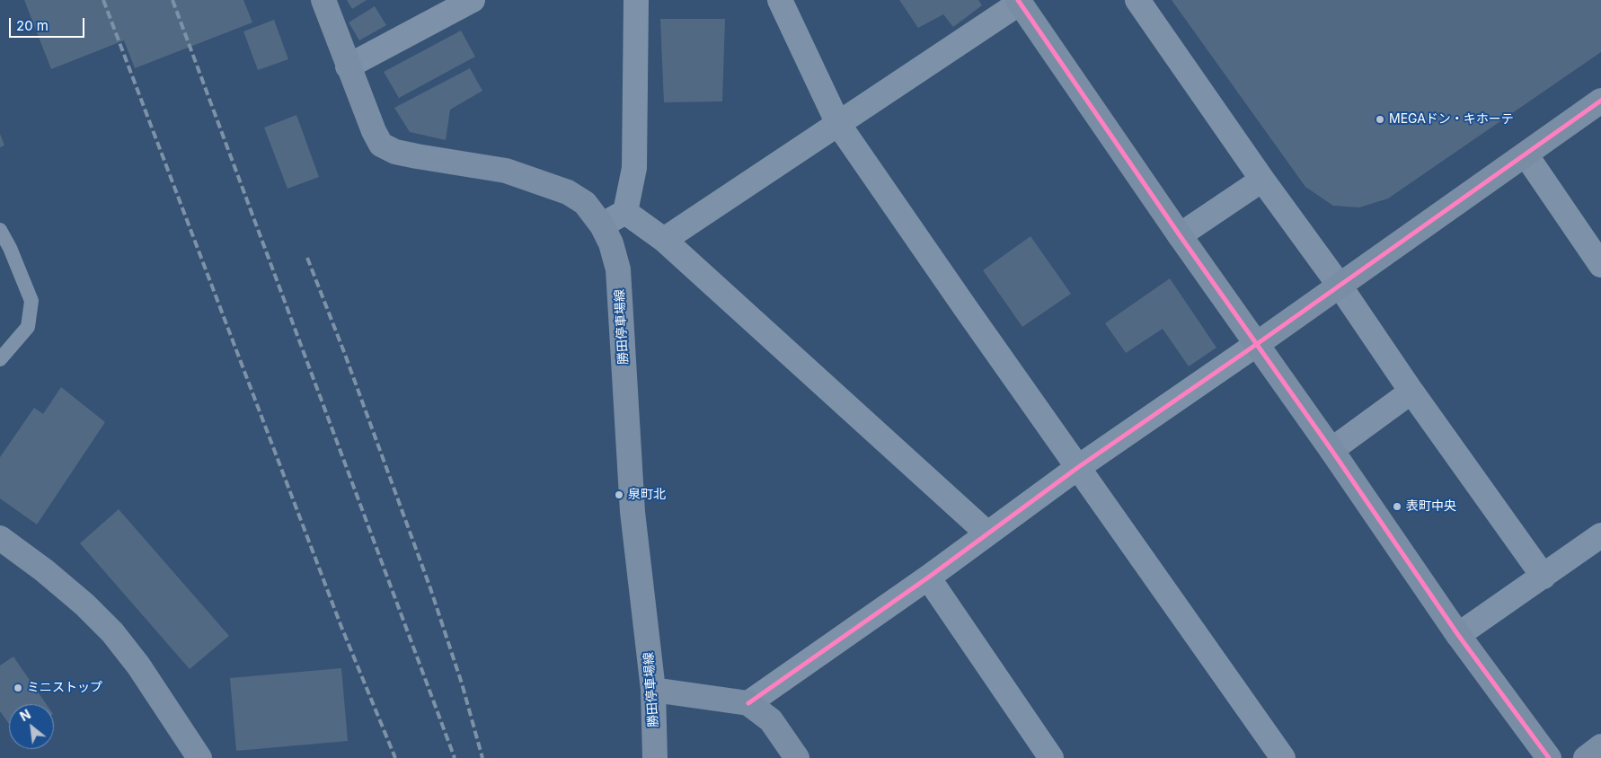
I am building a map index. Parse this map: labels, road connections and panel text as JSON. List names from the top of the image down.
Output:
{
  "streets": {
    "street": ["勝田停車場線"]
  },
  "places": [
    "MEGAドン・キホーテ",
    "泉町北",
    "表町中央",
    "ミニストップ"
  ],
  "scale_bar": "20 m",
  "north": "top left"
}
